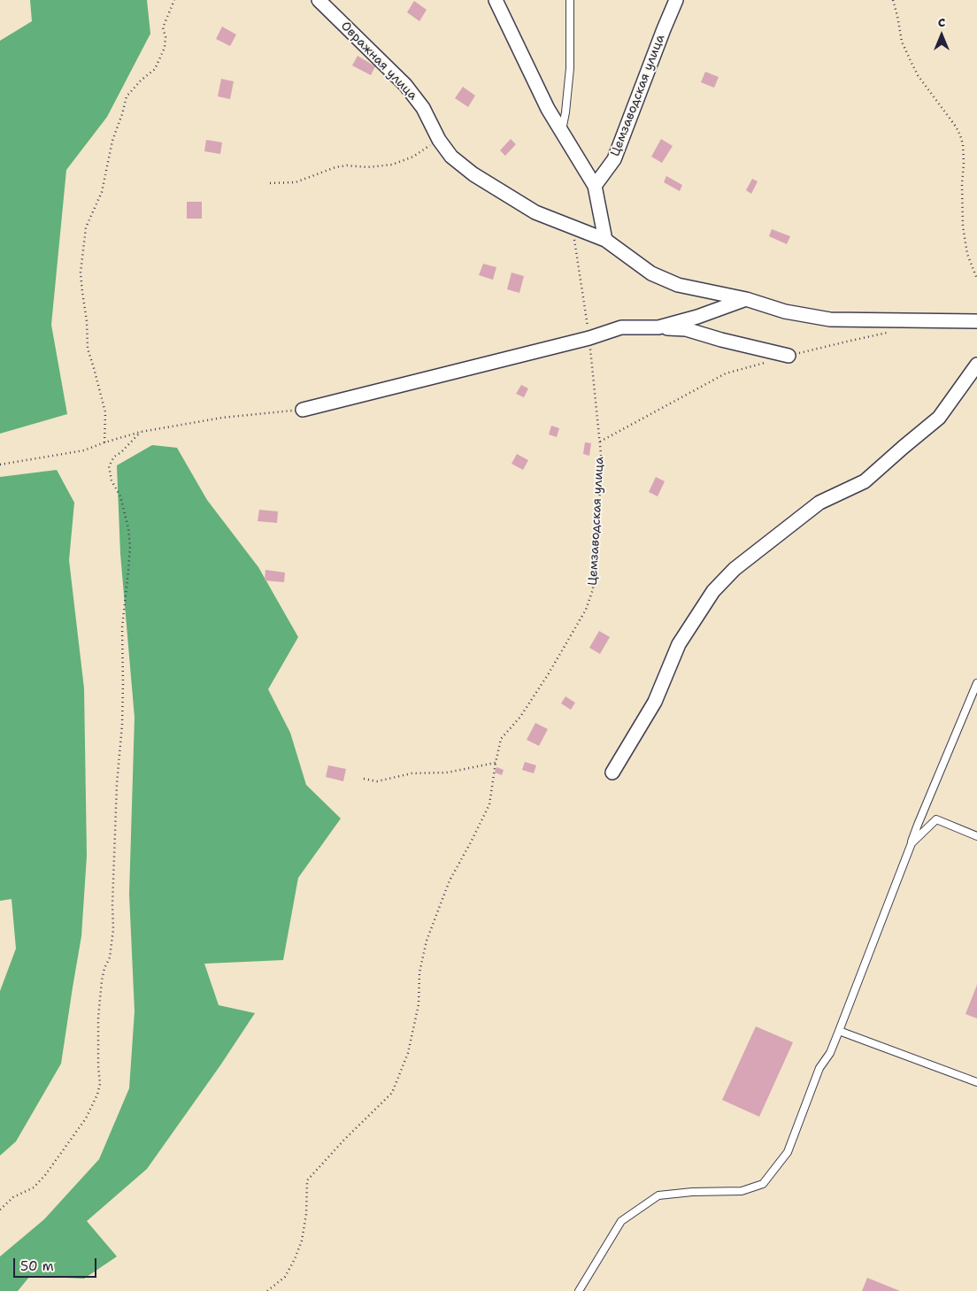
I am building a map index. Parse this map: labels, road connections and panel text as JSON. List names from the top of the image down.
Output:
{
  "streets": {
    "street": ["Овражная улица", "Цемзаводская улица"]
  },
  "crossings": [
    ["Овражная улица", "Цемзаводская улица"]
  ],
  "scale_bar": "50 m",
  "north": "top"
}
